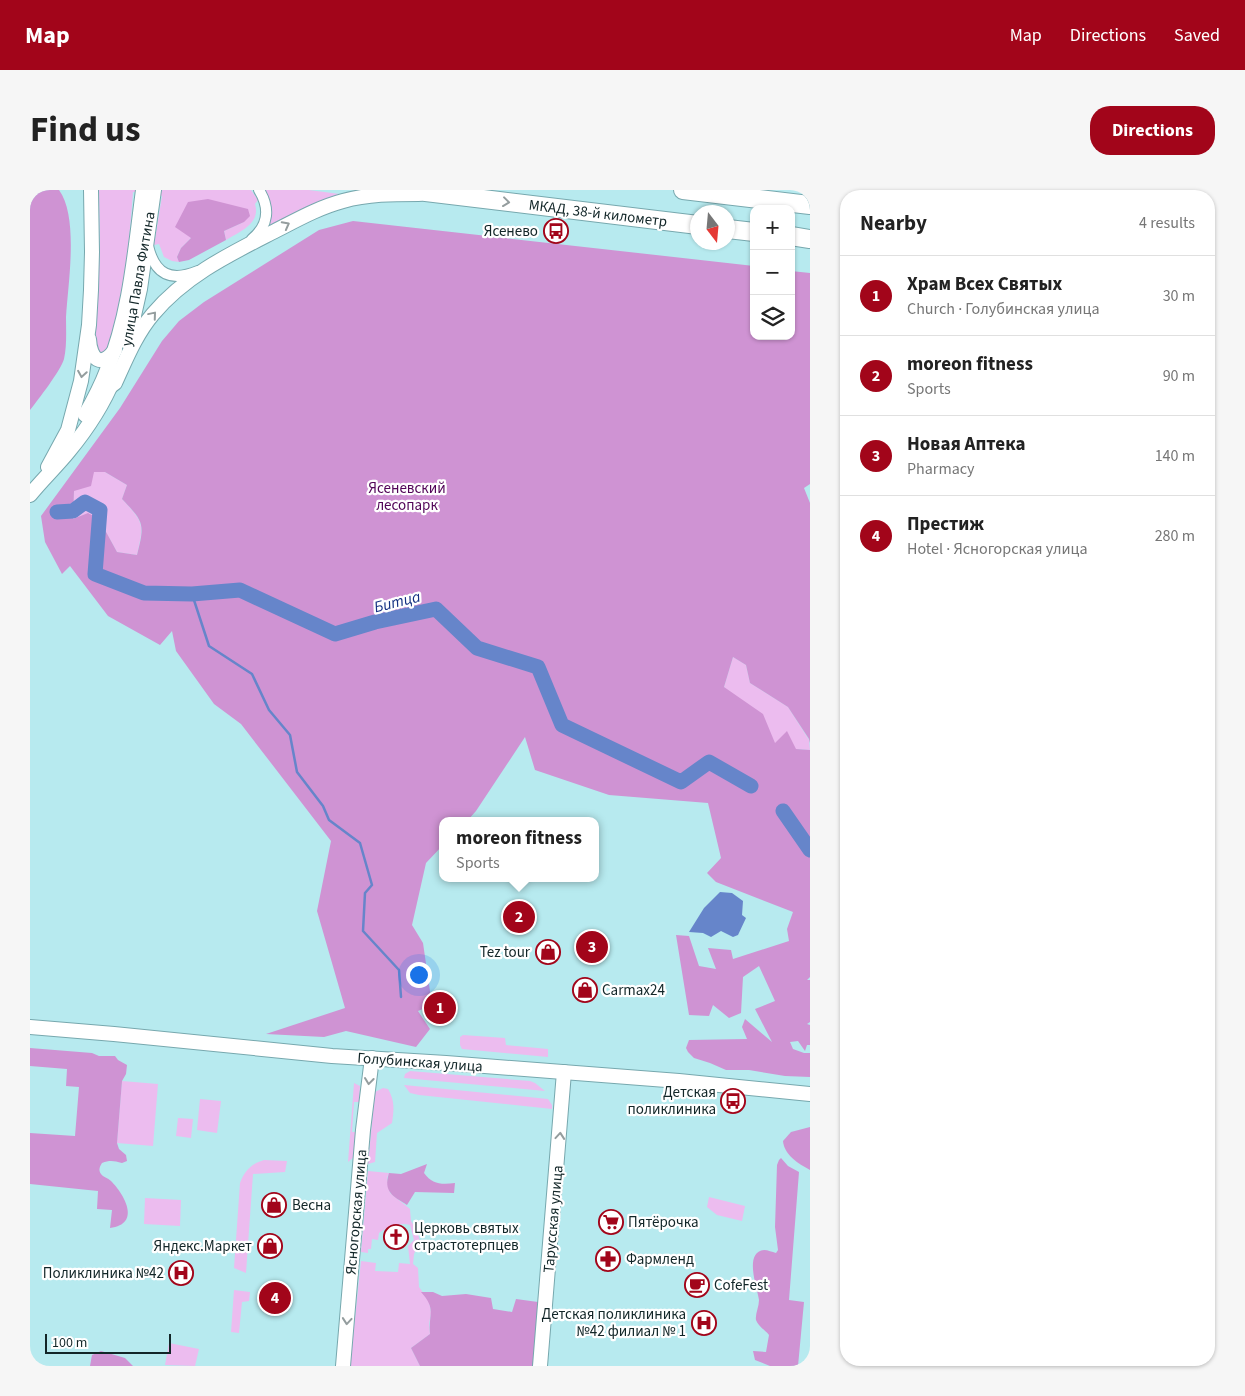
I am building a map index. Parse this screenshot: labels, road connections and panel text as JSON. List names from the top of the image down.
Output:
{
  "streets": {
    "highway": ["МКАД, 38-й километр"],
    "main road": [
      "улица Павла Фитина",
      "Голубинская улица",
      "Ясногорская улица",
      "Тарусская улица"
    ]
  },
  "crossings": [
    ["Голубинская улица", "Ясногорская улица"],
    ["Голубинская улица", "Тарусская улица"]
  ],
  "one_way": ["МКАД, 38-й километр", "Ясногорская улица", "Тарусская улица"],
  "water": ["Битца"],
  "parks": ["Ясеневский лесопарк"],
  "places": {
    "bus stop": ["Ясенево", "Детская поликлиника"],
    "shop": [
      "Tez tour",
      "Carmax24",
      "Весна",
      "Яндекс.Маркет"
    ],
    "supermarket": ["Пятёрочка"],
    "church": ["Церковь святых страстотерпцев"],
    "pharmacy": ["Фармленд"],
    "hospital": ["Поликлиника №42", "Детская поликлиника №42 филиал № 1"],
    "cafe": ["CofeFest"]
  },
  "scale_bar": "100 m",
  "north": "bottom",
  "page": {
    "header": "Map",
    "nav": ["Map", "Directions", "Saved"],
    "title": "Find us",
    "buttons": "Directions",
    "heading": ["Nearby", "4 results"],
    "map_buttons": ["+", "−"],
    "list": [
      {
        "mark": "1",
        "name": "Храм Всех Святых",
        "note": "Church · Голубинская улица",
        "value": "30 m"
      },
      {
        "mark": "2",
        "name": "moreon fitness",
        "note": "Sports",
        "value": "90 m"
      },
      {
        "mark": "3",
        "name": "Новая Аптека",
        "note": "Pharmacy",
        "value": "140 m"
      },
      {
        "mark": "4",
        "name": "Престиж",
        "note": "Hotel · Ясногорская улица",
        "value": "280 m"
      }
    ],
    "popup": ["moreon fitness", "Sports"],
    "pins": [
      "2",
      "3",
      "1",
      "4"
    ],
    "scale": "100 m"
  }
}
